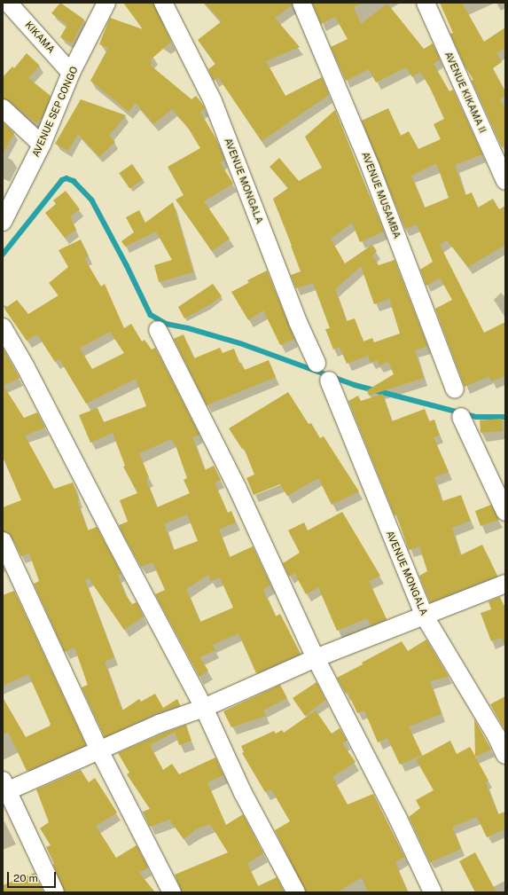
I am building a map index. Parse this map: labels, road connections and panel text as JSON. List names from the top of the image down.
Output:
{
  "streets": {
    "street": [
      "KIKAMA",
      "AVENUE KIKAMA II",
      "AVENUE SEP CONGO",
      "AVENUE MONGALA",
      "AVENUE MUSAMBA"
    ]
  },
  "crossings": [
    ["KIKAMA", "AVENUE SEP CONGO"]
  ],
  "scale_bar": "20 m"
}
